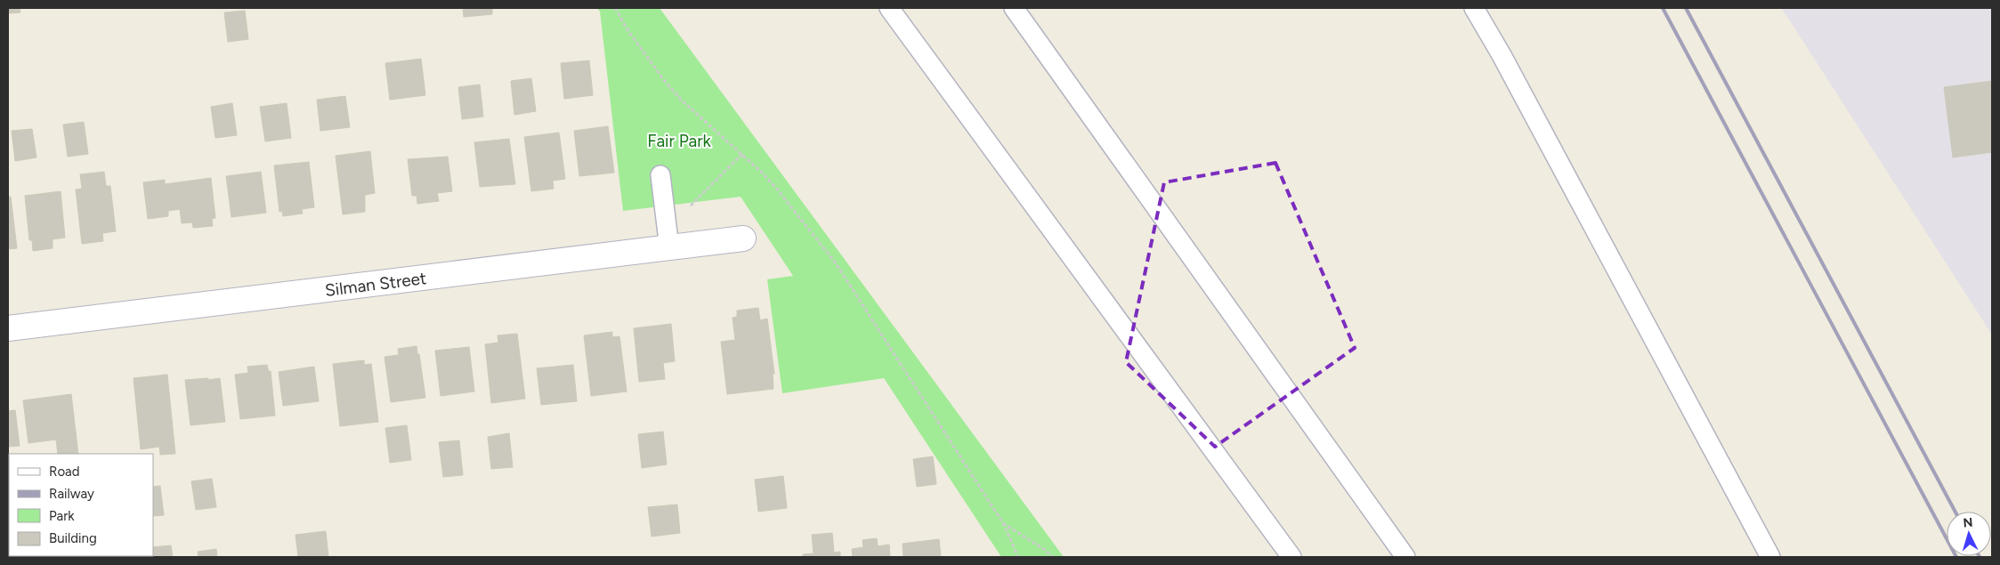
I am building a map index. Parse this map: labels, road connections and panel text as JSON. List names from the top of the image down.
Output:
{
  "streets": {
    "street": ["Silman Street"]
  },
  "parks": ["Fair Park"],
  "legend": [
    "Road",
    "Railway",
    "Park",
    "Building"
  ],
  "north": "top"
}
